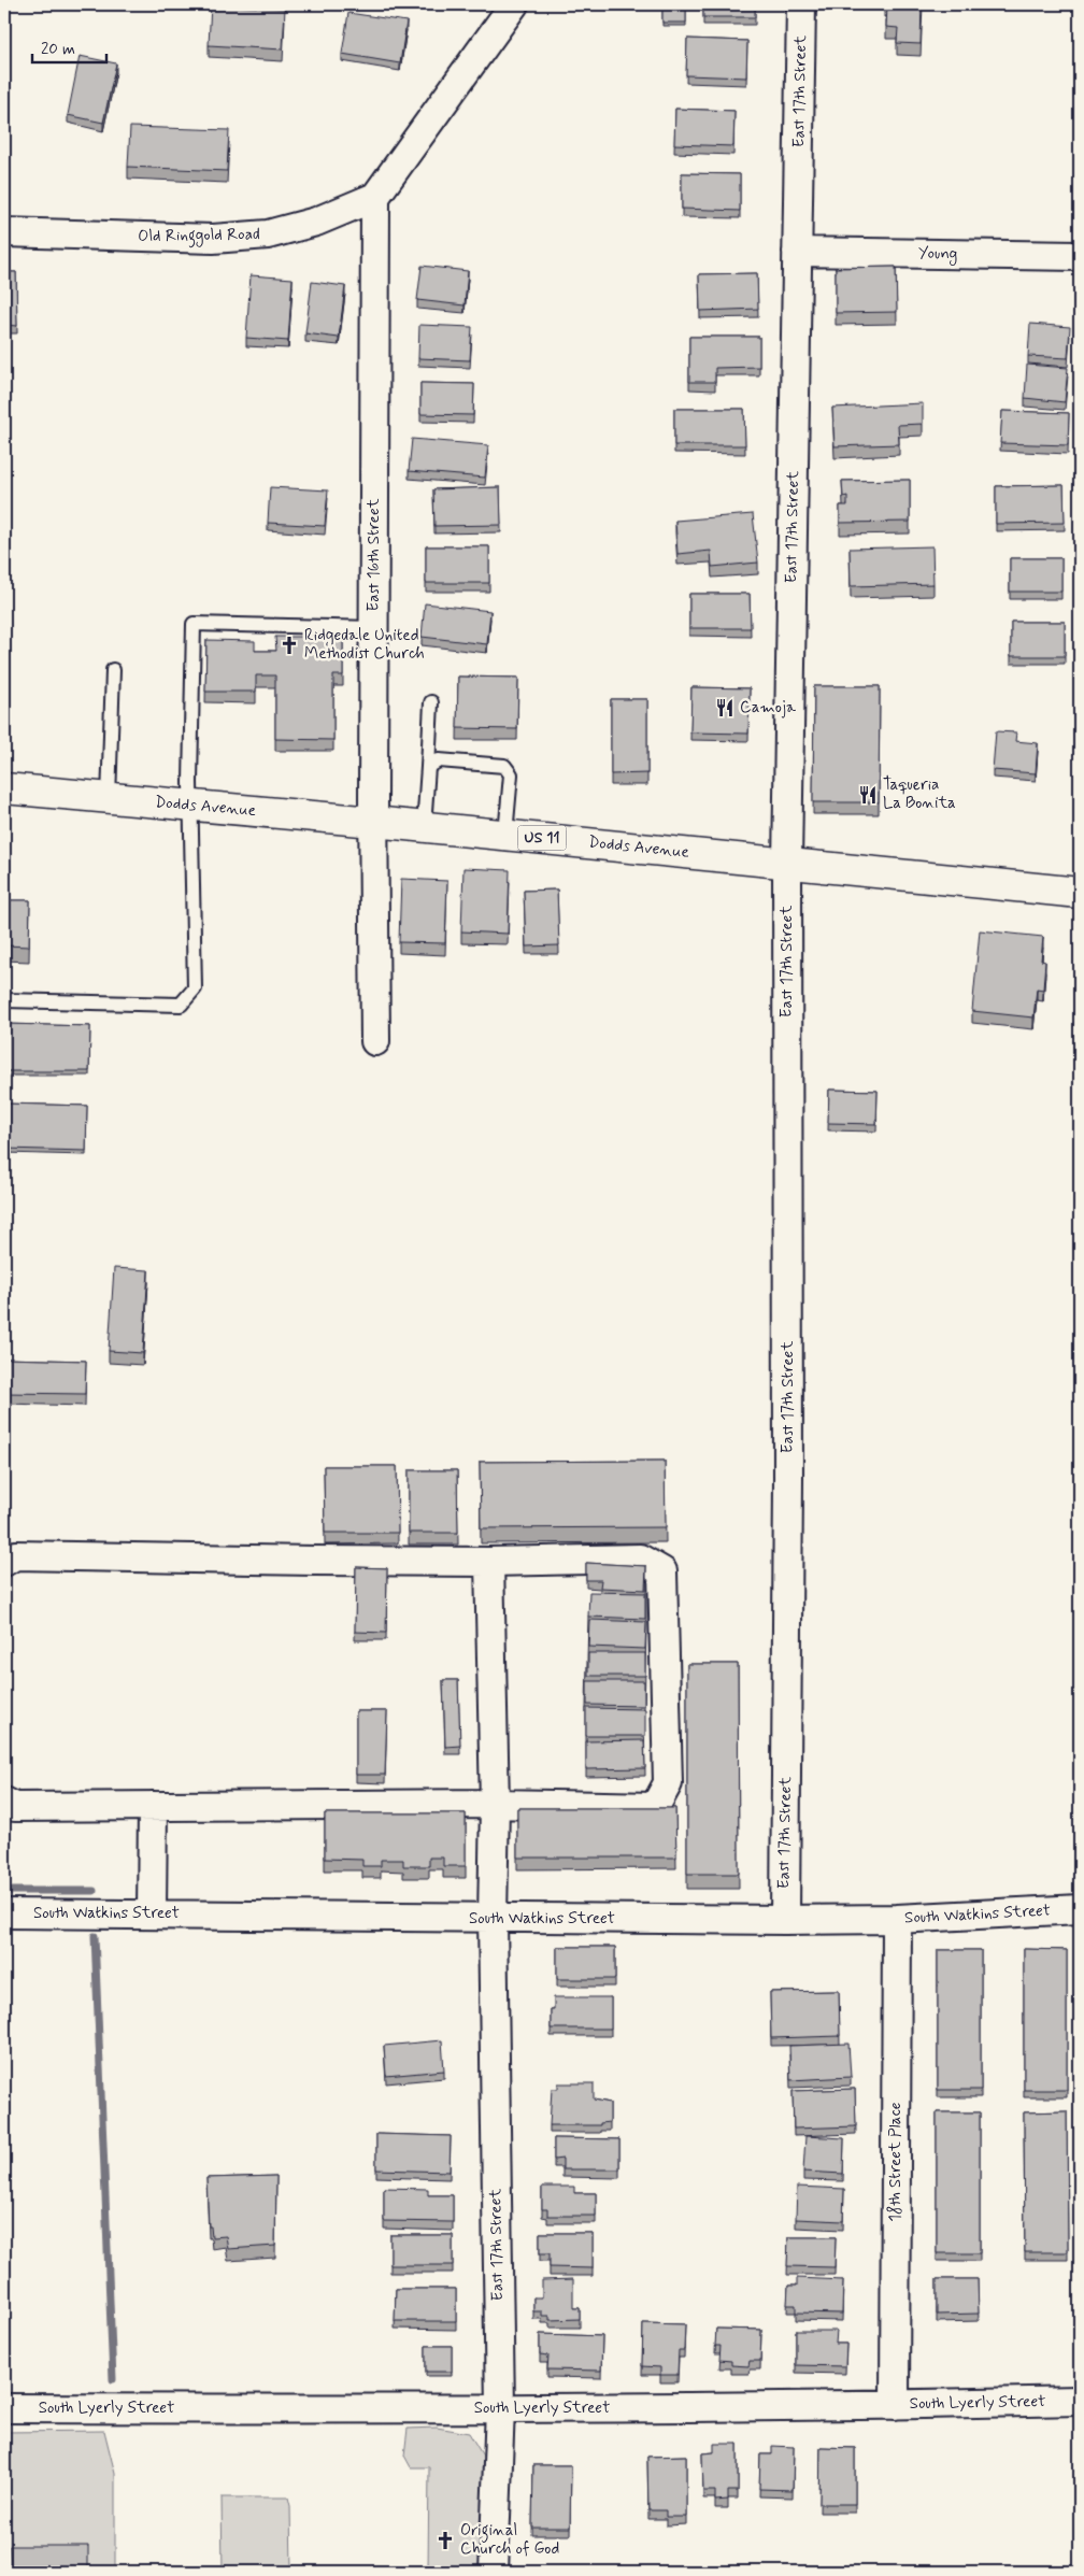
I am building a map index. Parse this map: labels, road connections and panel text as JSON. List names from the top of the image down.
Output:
{
  "streets": {
    "main road": ["Dodds Avenue", "US 11"],
    "street": [
      "East 17th Street",
      "Old Ringgold Road",
      "Young",
      "East 16th Street",
      "South Watkins Street",
      "18th Street Place",
      "South Lyerly Street"
    ]
  },
  "crossings": [
    ["East 17th Street", "Young"],
    ["East 17th Street", "Dodds Avenue"],
    ["East 17th Street", "South Watkins Street"],
    ["East 17th Street", "South Lyerly Street"],
    ["Old Ringgold Road", "East 16th Street"],
    ["East 16th Street", "Dodds Avenue"],
    ["South Watkins Street", "18th Street Place"],
    ["18th Street Place", "South Lyerly Street"]
  ],
  "places": {
    "church": ["Ridgedale United Methodist Church", "Original Church of God"],
    "restaurant": ["Camoja", "Taqueria La Bonita"]
  },
  "scale_bar": "20 m"
}
